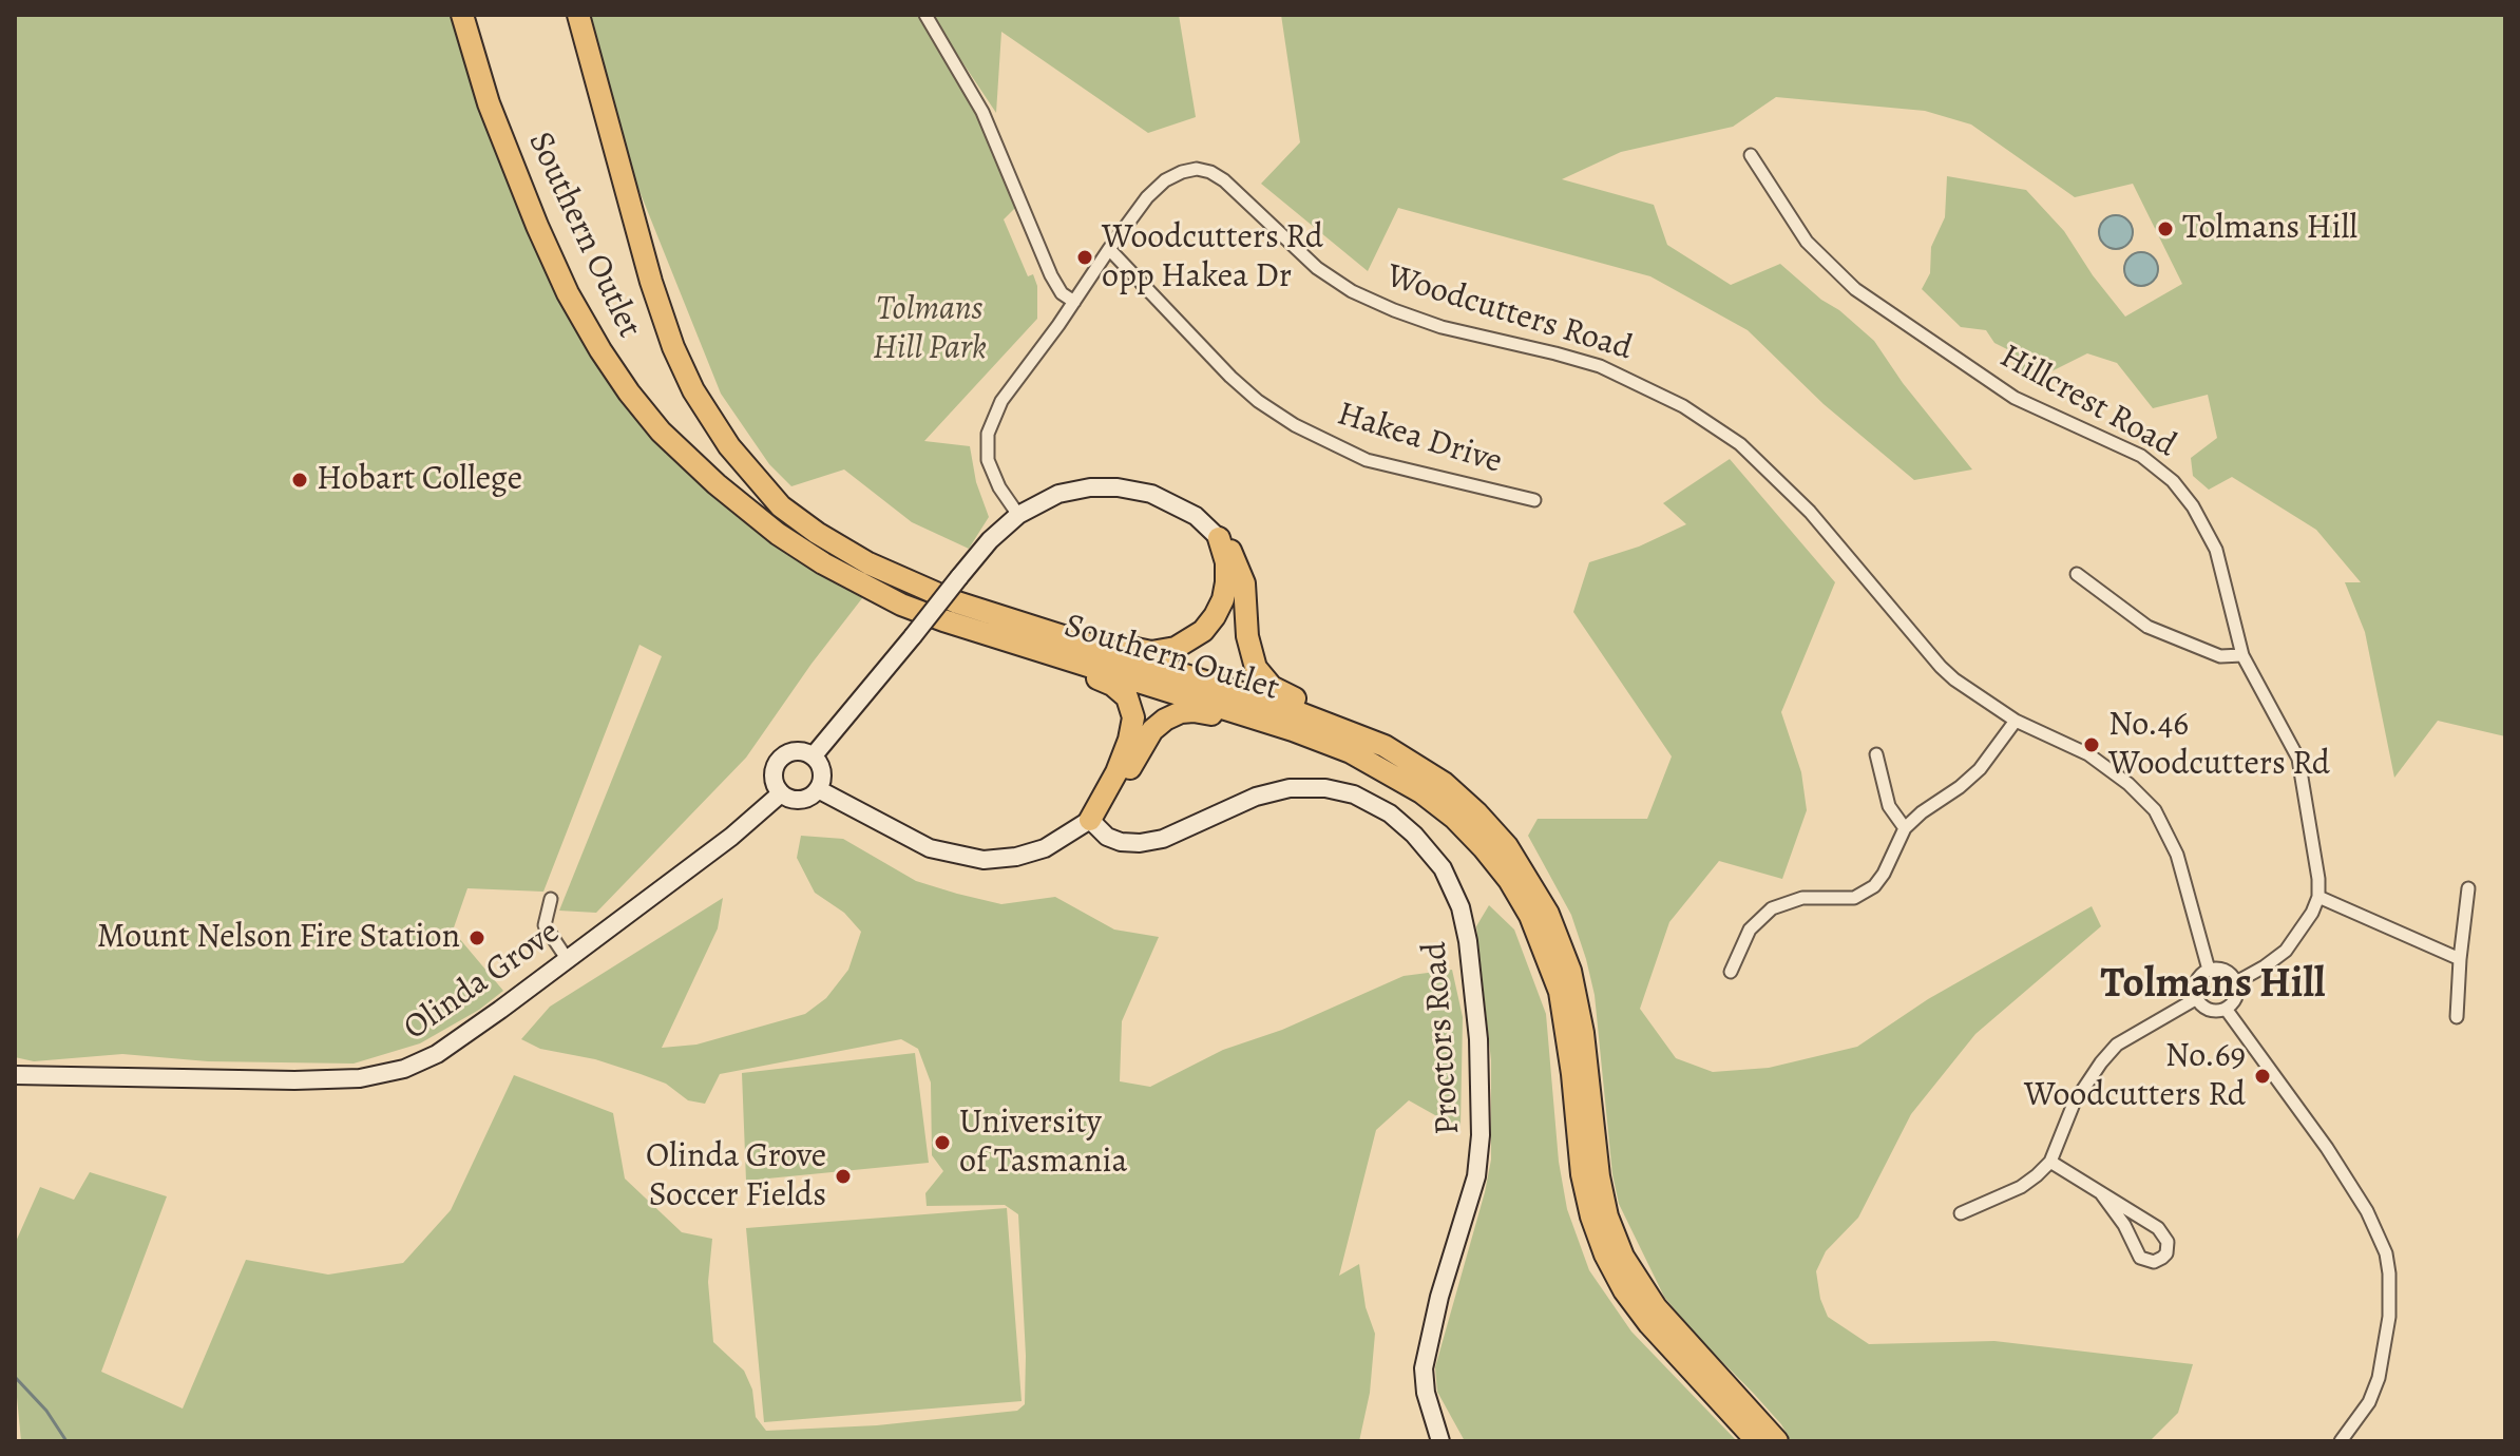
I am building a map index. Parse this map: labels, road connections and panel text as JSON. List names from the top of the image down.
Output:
{
  "streets": {
    "highway": ["Southern Outlet"],
    "main road": ["Olinda Grove", "Proctors Road"],
    "street": ["Woodcutters Road", "Hillcrest Road", "Hakea Drive"]
  },
  "crossings": [
    ["Woodcutters Road", "Hakea Drive"]
  ],
  "districts": ["Tolmans Hill"],
  "parks": ["Tolmans Hill Park"],
  "places": [
    "Tolmans Hill",
    "Woodcutters Rd opp Hakea Dr",
    "Hobart College",
    "No.46 Woodcutters Rd",
    "Mount Nelson Fire Station",
    "No.69 Woodcutters Rd",
    "University of Tasmania",
    "Olinda Grove Soccer Fields"
  ]
}
